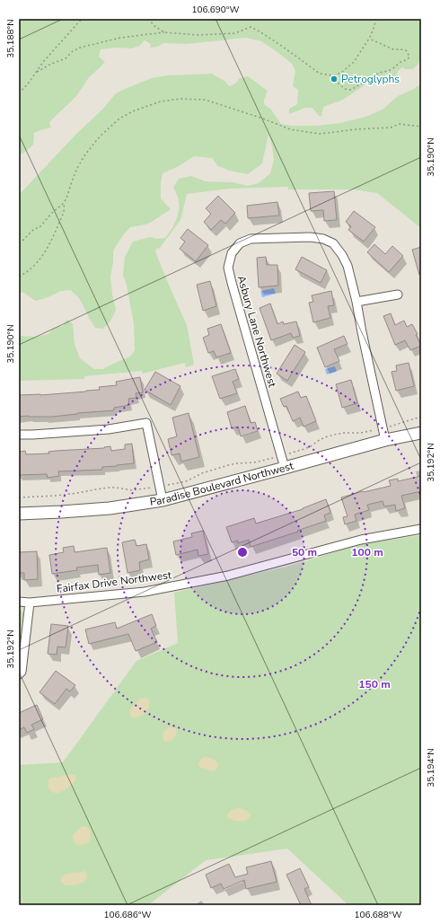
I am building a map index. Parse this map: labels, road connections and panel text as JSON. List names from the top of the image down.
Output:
{
  "streets": {
    "street": ["Asbury Lane Northwest", "Paradise Boulevard Northwest", "Fairfax Drive Northwest"]
  },
  "crossings": [
    ["Asbury Lane Northwest", "Paradise Boulevard Northwest"]
  ],
  "places": ["Petroglyphs"],
  "coordinates": [
    "106.690°W",
    "35.188°N",
    "35.190°N",
    "35.192°N",
    "35.194°N",
    "106.686°W",
    "106.688°W"
  ],
  "rings": ["50 m", "100 m", "150 m"]
}
